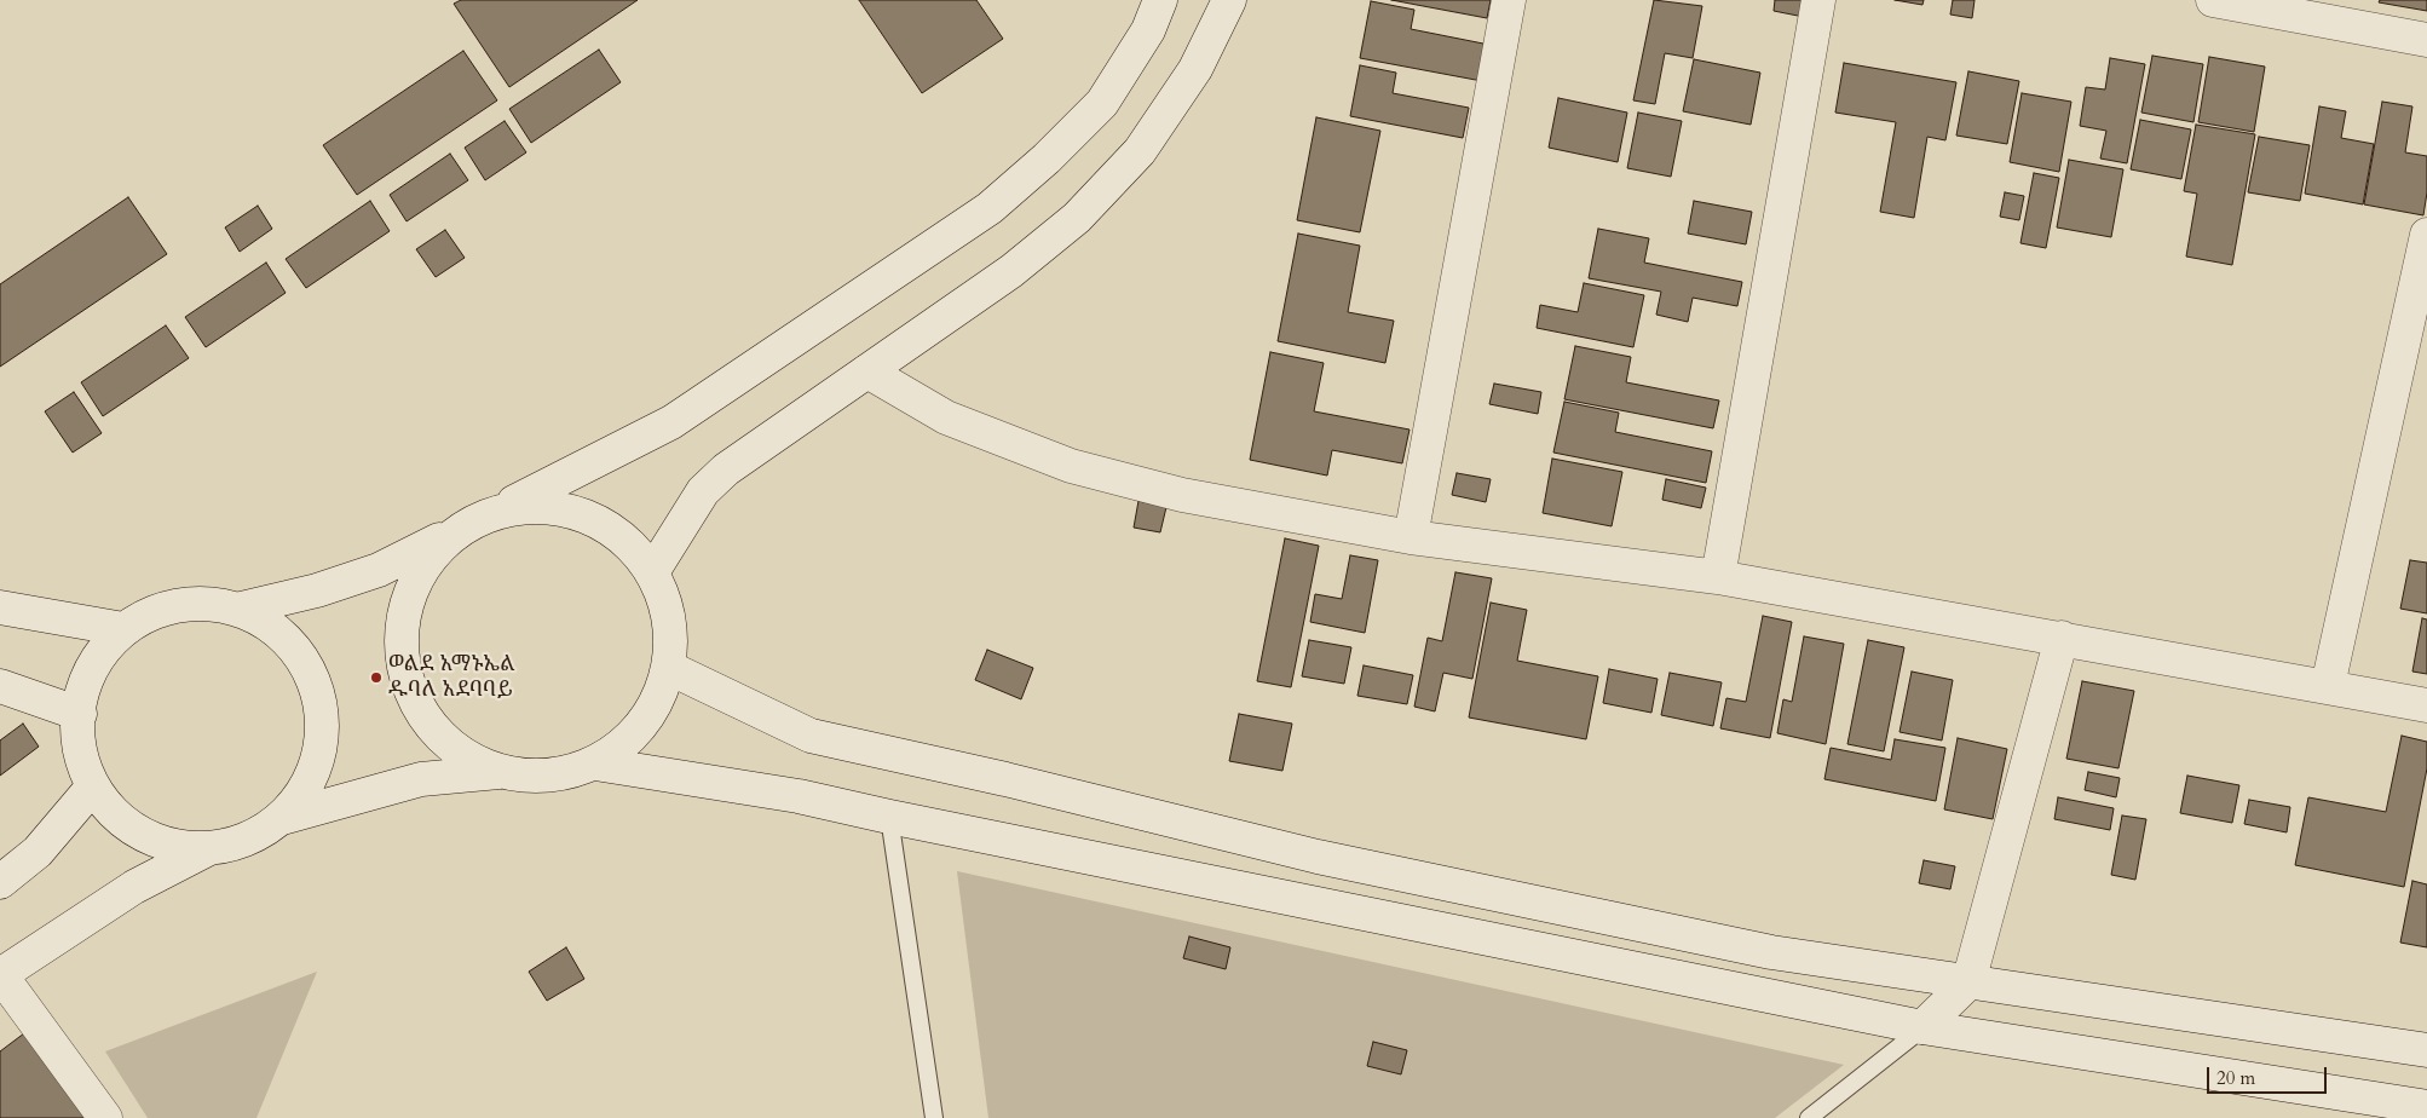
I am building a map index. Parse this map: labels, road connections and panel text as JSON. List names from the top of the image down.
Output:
{
  "places": ["ወልደ አማኑኤል ዱባለ አደባባይ"],
  "scale_bar": "20 m"
}
